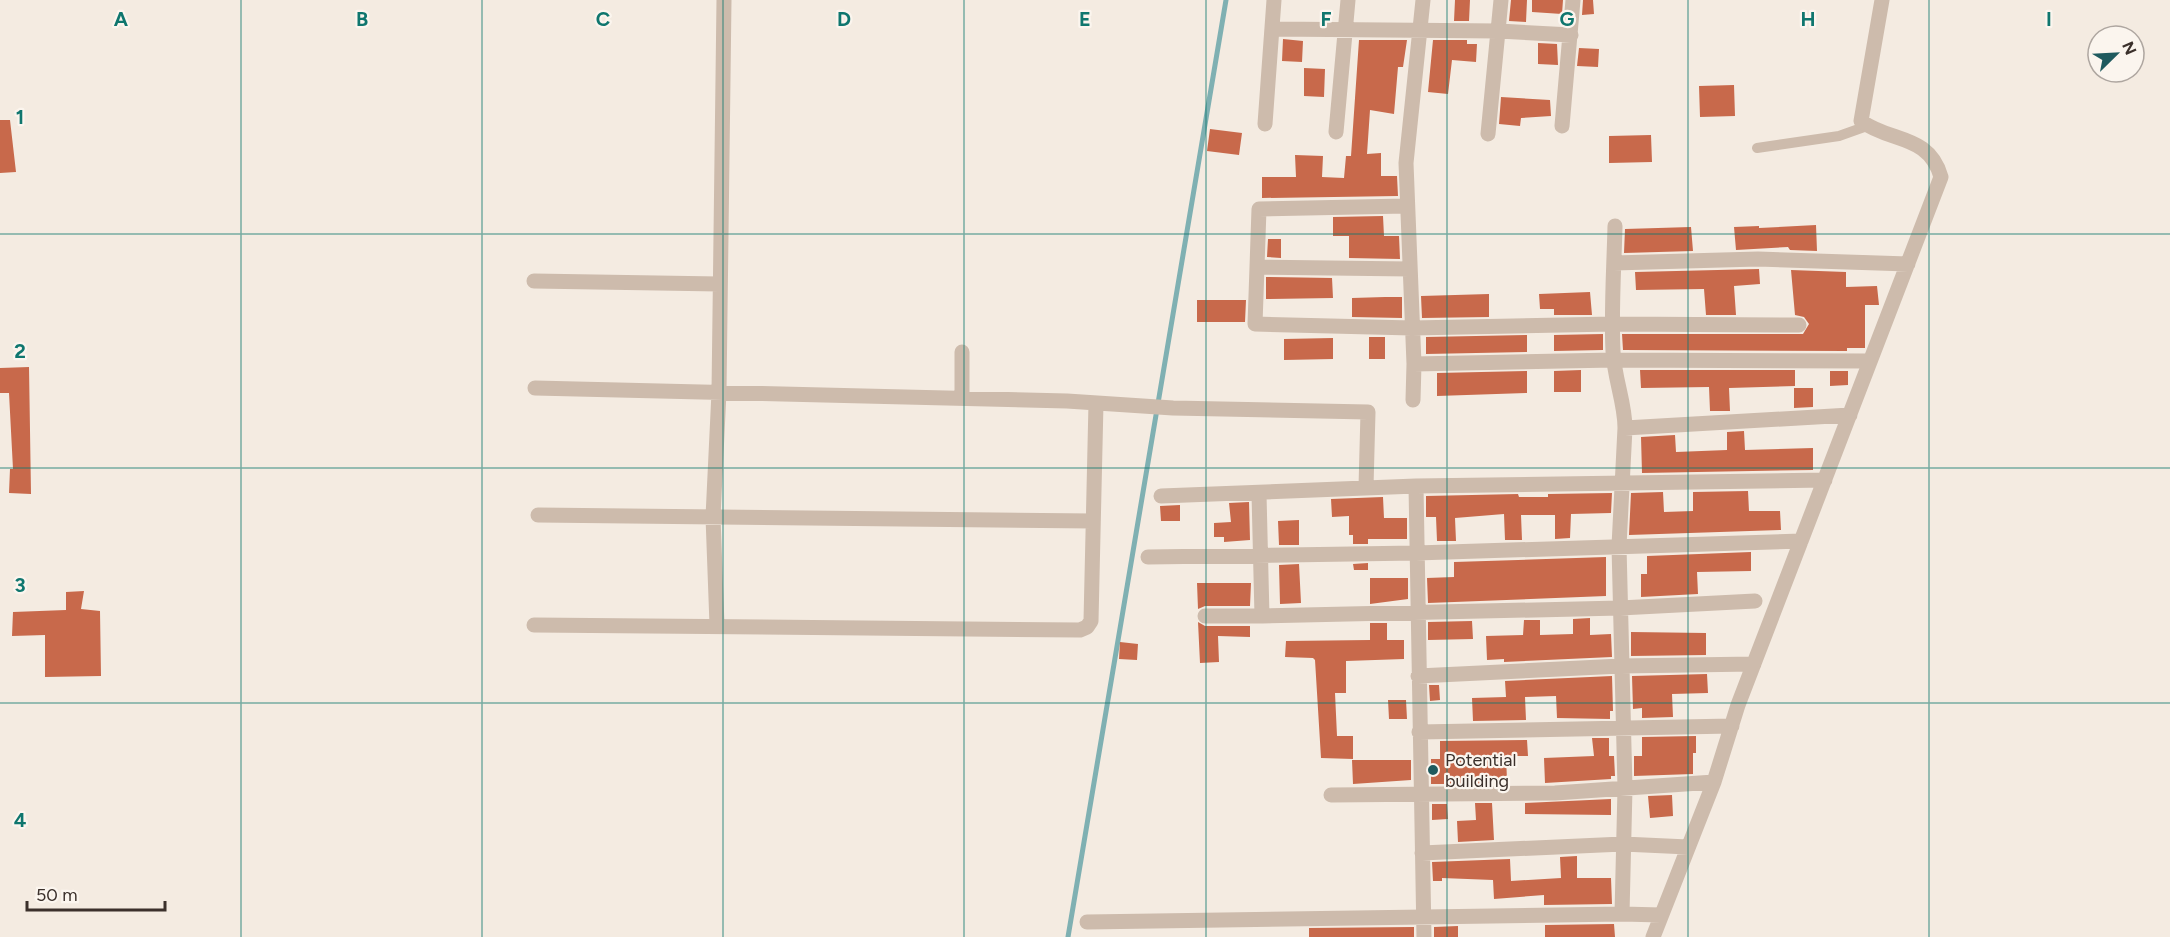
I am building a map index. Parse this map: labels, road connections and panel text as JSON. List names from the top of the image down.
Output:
{
  "places": ["Potential building"],
  "scale_bar": "50 m",
  "north": "top right",
  "grid": {
    "columns": [
      "A",
      "B",
      "C",
      "D",
      "E",
      "F",
      "G",
      "H",
      "I"
    ],
    "rows": [
      "1",
      "2",
      "3",
      "4"
    ]
  }
}
